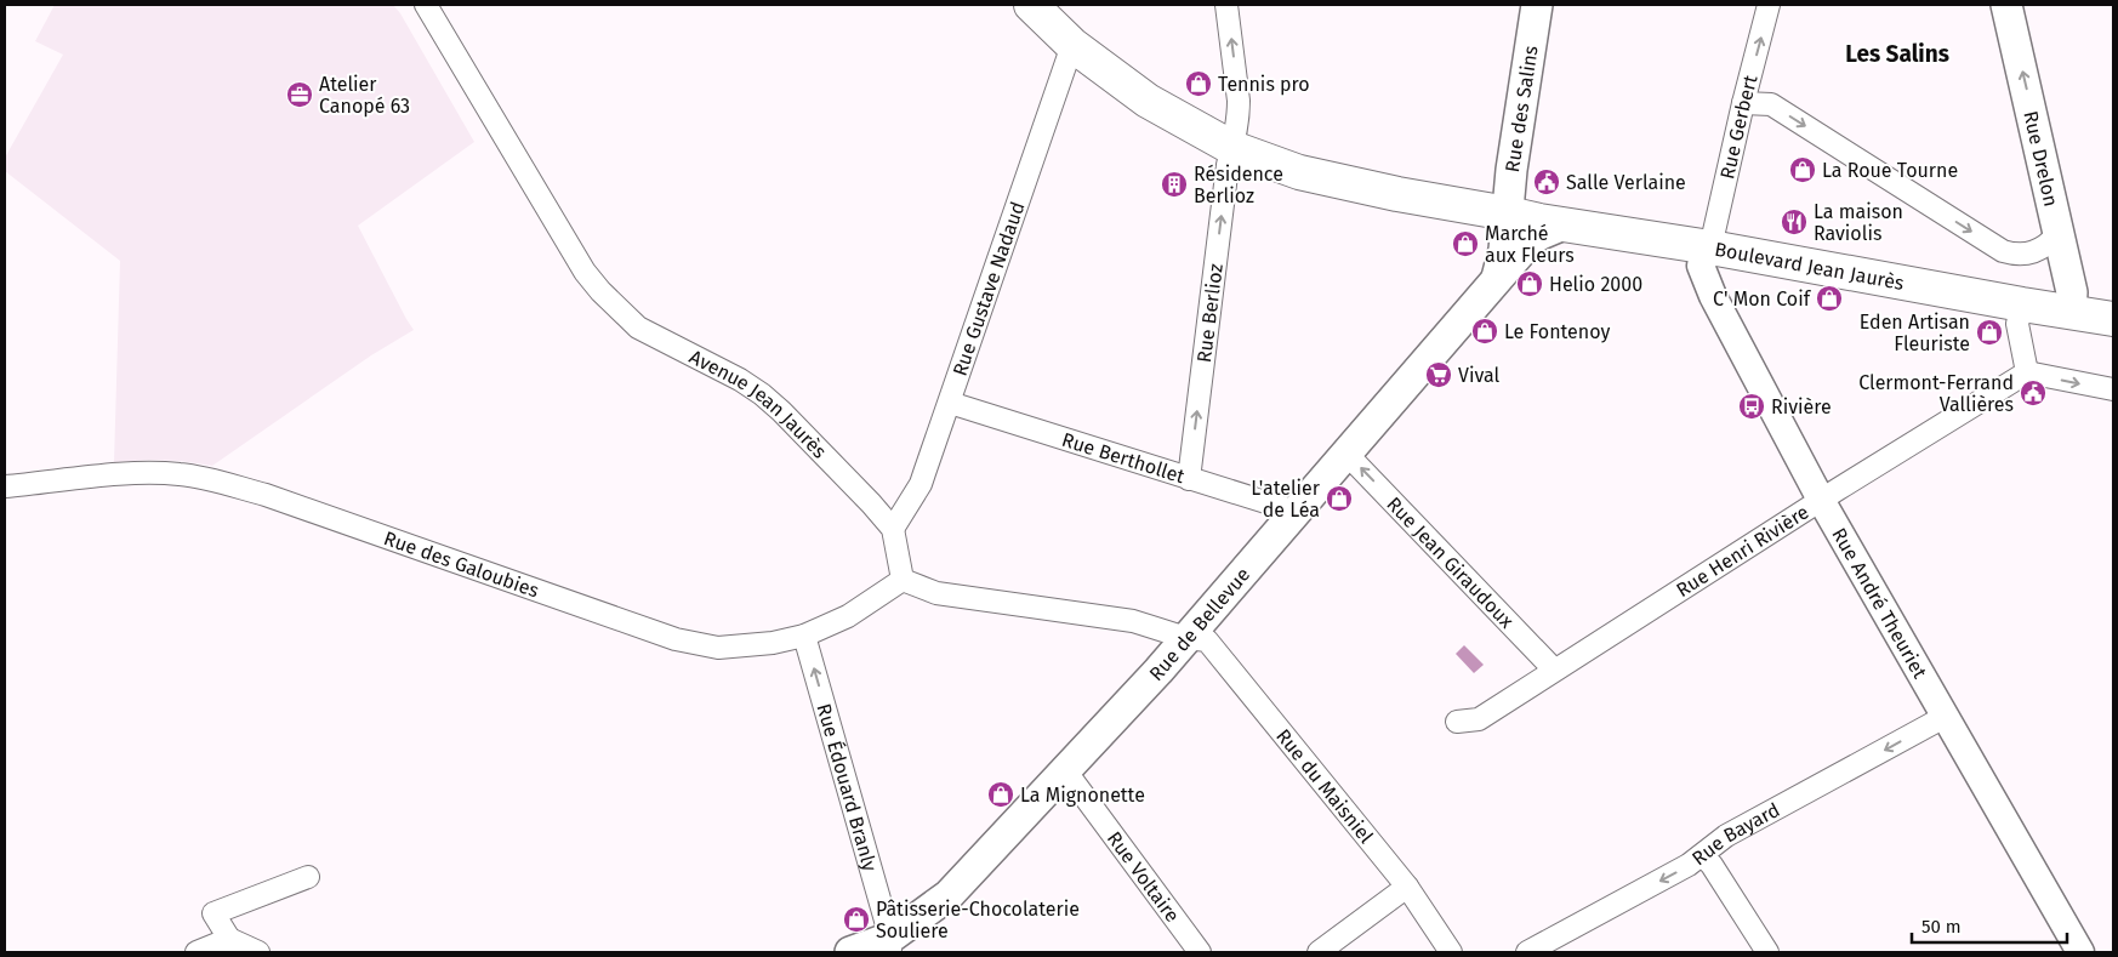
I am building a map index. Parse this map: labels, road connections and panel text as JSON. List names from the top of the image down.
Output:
{
  "streets": {
    "main road": [
      "Rue des Salins",
      "Rue Drelon",
      "Boulevard Jean Jaurès",
      "Rue de Bellevue"
    ],
    "street": [
      "Rue Gerbert",
      "Rue Gustave Nadaud",
      "Rue Berlioz",
      "Avenue Jean Jaurès",
      "Rue Berthollet",
      "Rue Henri Rivière",
      "Rue Jean Giraudoux",
      "Rue des Galoubies",
      "Rue André Theuriet",
      "Rue Édouard Branly",
      "Rue du Maisniel",
      "Rue Bayard",
      "Rue Voltaire"
    ]
  },
  "crossings": [
    ["Rue des Salins", "Boulevard Jean Jaurès"],
    ["Rue des Salins", "Rue de Bellevue"],
    ["Rue Gerbert", "Boulevard Jean Jaurès"],
    ["Rue Gerbert", "Rue André Theuriet"],
    ["Rue Drelon", "Boulevard Jean Jaurès"],
    ["Boulevard Jean Jaurès", "Rue Gustave Nadaud"],
    ["Boulevard Jean Jaurès", "Rue Berlioz"],
    ["Boulevard Jean Jaurès", "Rue André Theuriet"],
    ["Boulevard Jean Jaurès", "Rue de Bellevue"],
    ["Rue Gustave Nadaud", "Avenue Jean Jaurès"],
    ["Rue Gustave Nadaud", "Rue Berthollet"],
    ["Rue Berlioz", "Rue Berthollet"],
    ["Rue Berthollet", "Rue de Bellevue"],
    ["Rue Henri Rivière", "Rue Jean Giraudoux"],
    ["Rue Henri Rivière", "Rue André Theuriet"],
    ["Rue Jean Giraudoux", "Rue de Bellevue"],
    ["Rue des Galoubies", "Rue Édouard Branly"],
    ["Rue André Theuriet", "Rue Bayard"],
    ["Rue de Bellevue", "Rue Édouard Branly"],
    ["Rue de Bellevue", "Rue du Maisniel"],
    ["Rue de Bellevue", "Rue Voltaire"]
  ],
  "one_way": [
    "Rue Gerbert",
    "Rue Drelon",
    "Rue Berlioz",
    "Rue Jean Giraudoux",
    "Rue Édouard Branly",
    "Rue Bayard"
  ],
  "districts": ["Les Salins"],
  "places": {
    "shop": [
      "Tennis pro",
      "La Roue Tourne",
      "Marché aux Fleurs",
      "Helio 2000",
      "C' Mon Coif",
      "Le Fontenoy",
      "Eden Artisan Fleuriste",
      "L'atelier de Léa",
      "La Mignonette",
      "Pâtisserie-Chocolaterie Souliere"
    ],
    "office": ["Atelier Canopé 63"],
    "public building": ["Salle Verlaine", "Clermont-Ferrand Vallières"],
    "building": ["Résidence Berlioz"],
    "restaurant": ["La maison Raviolis"],
    "supermarket": ["Vival"],
    "bus stop": ["Rivière"]
  },
  "scale_bar": "50 m"
}
